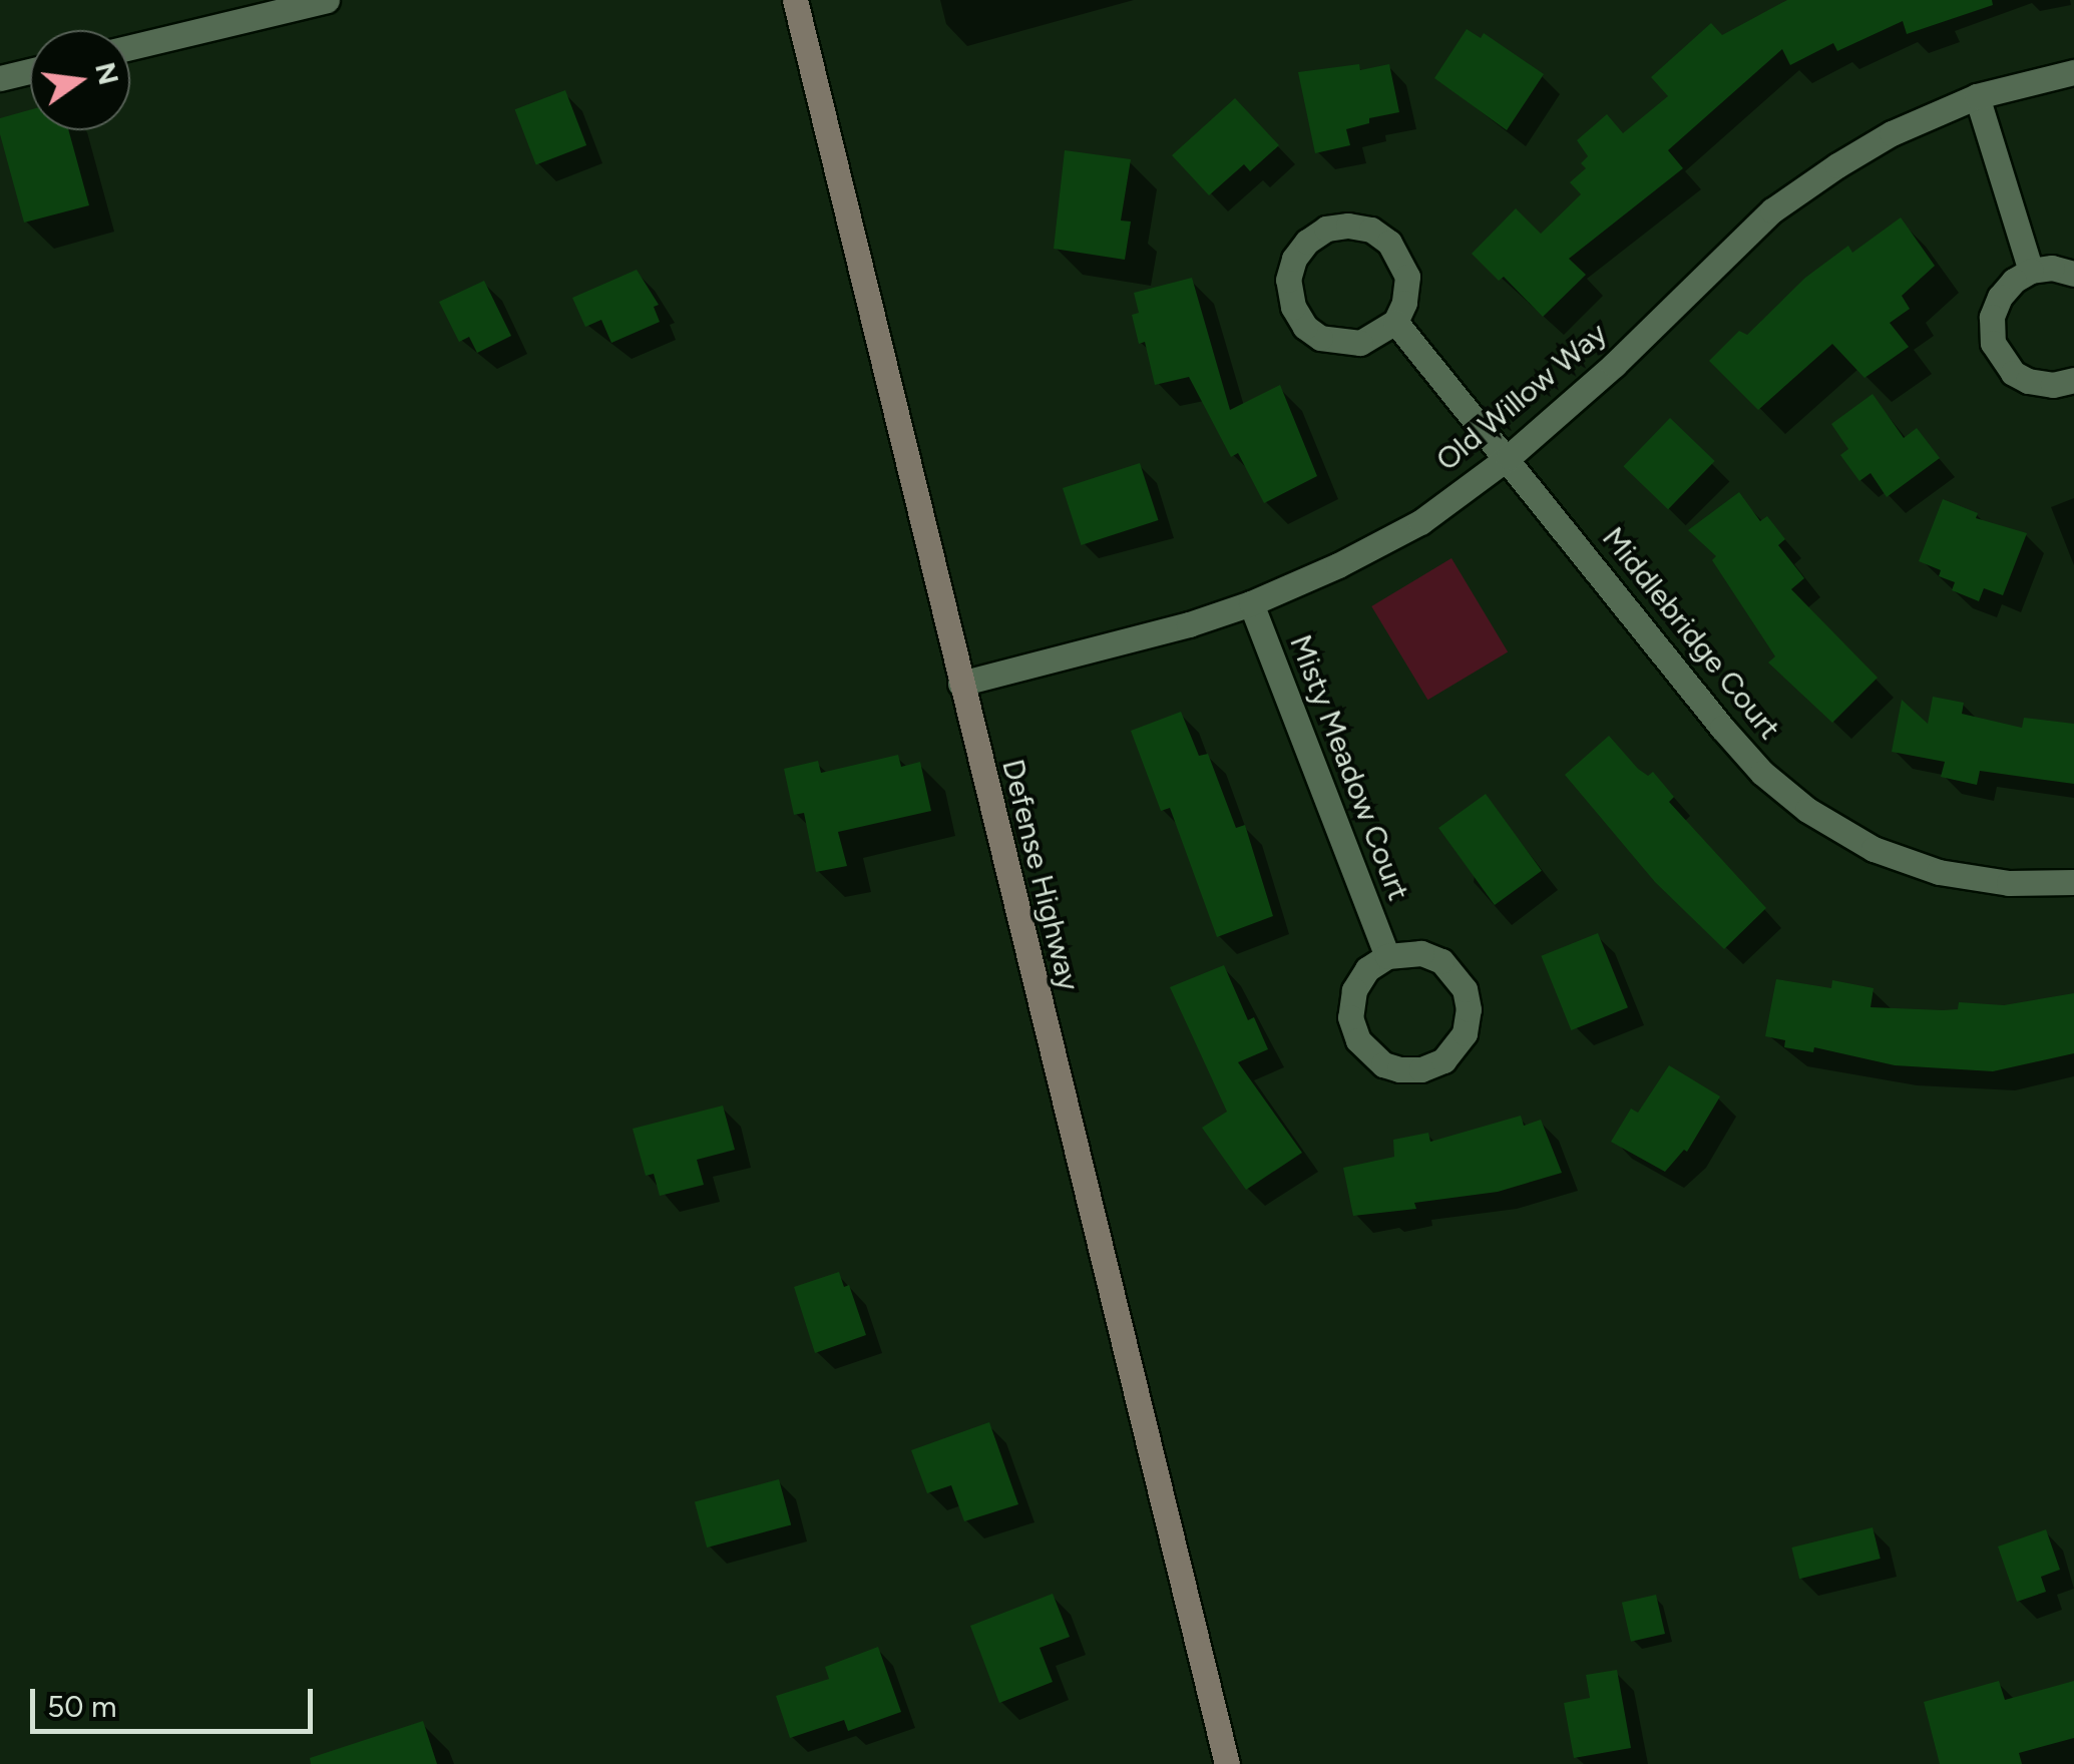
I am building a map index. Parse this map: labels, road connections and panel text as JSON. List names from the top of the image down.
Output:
{
  "streets": {
    "main road": ["Defense Highway"],
    "street": ["Old Willow Way", "Middlebridge Court", "Misty Meadow Court"]
  },
  "crossings": [
    ["Old Willow Way", "Middlebridge Court"],
    ["Old Willow Way", "Misty Meadow Court"],
    ["Old Willow Way", "Defense Highway"]
  ],
  "scale_bar": "50 m",
  "north": "right"
}
